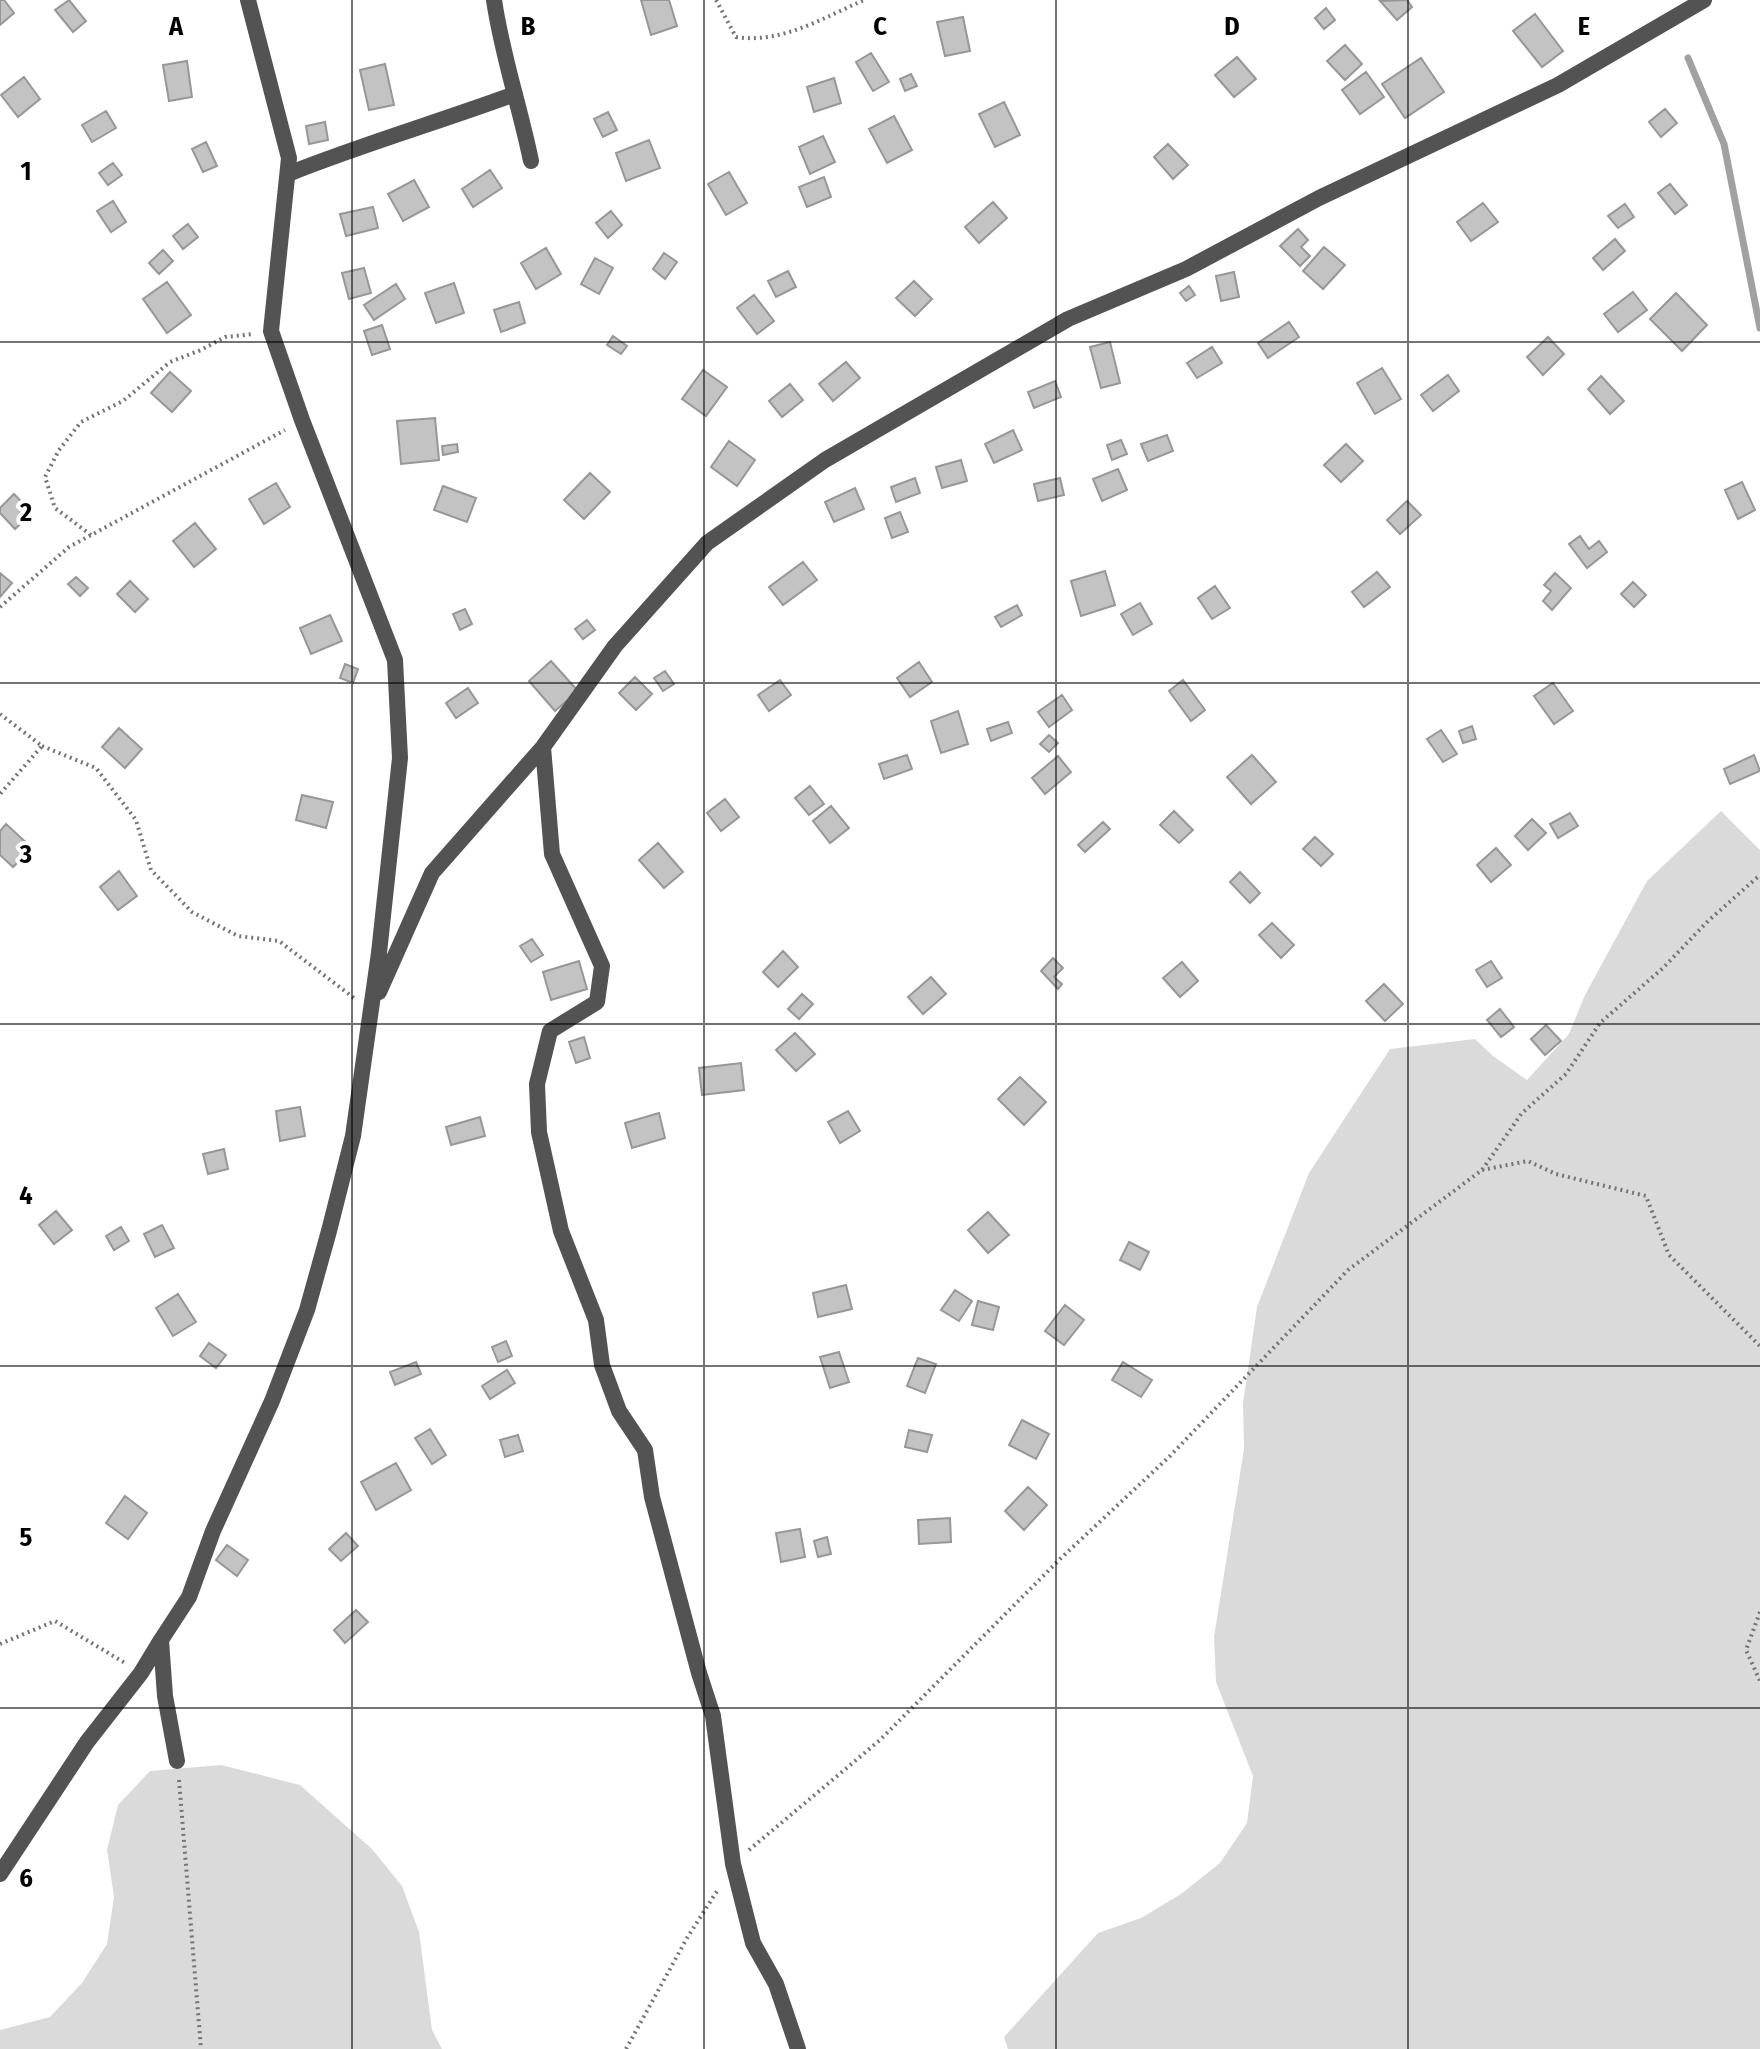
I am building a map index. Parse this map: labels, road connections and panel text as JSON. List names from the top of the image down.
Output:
{
  "grid": {
    "columns": [
      "A",
      "B",
      "C",
      "D",
      "E"
    ],
    "rows": [
      "1",
      "2",
      "3",
      "4",
      "5",
      "6"
    ]
  }
}
